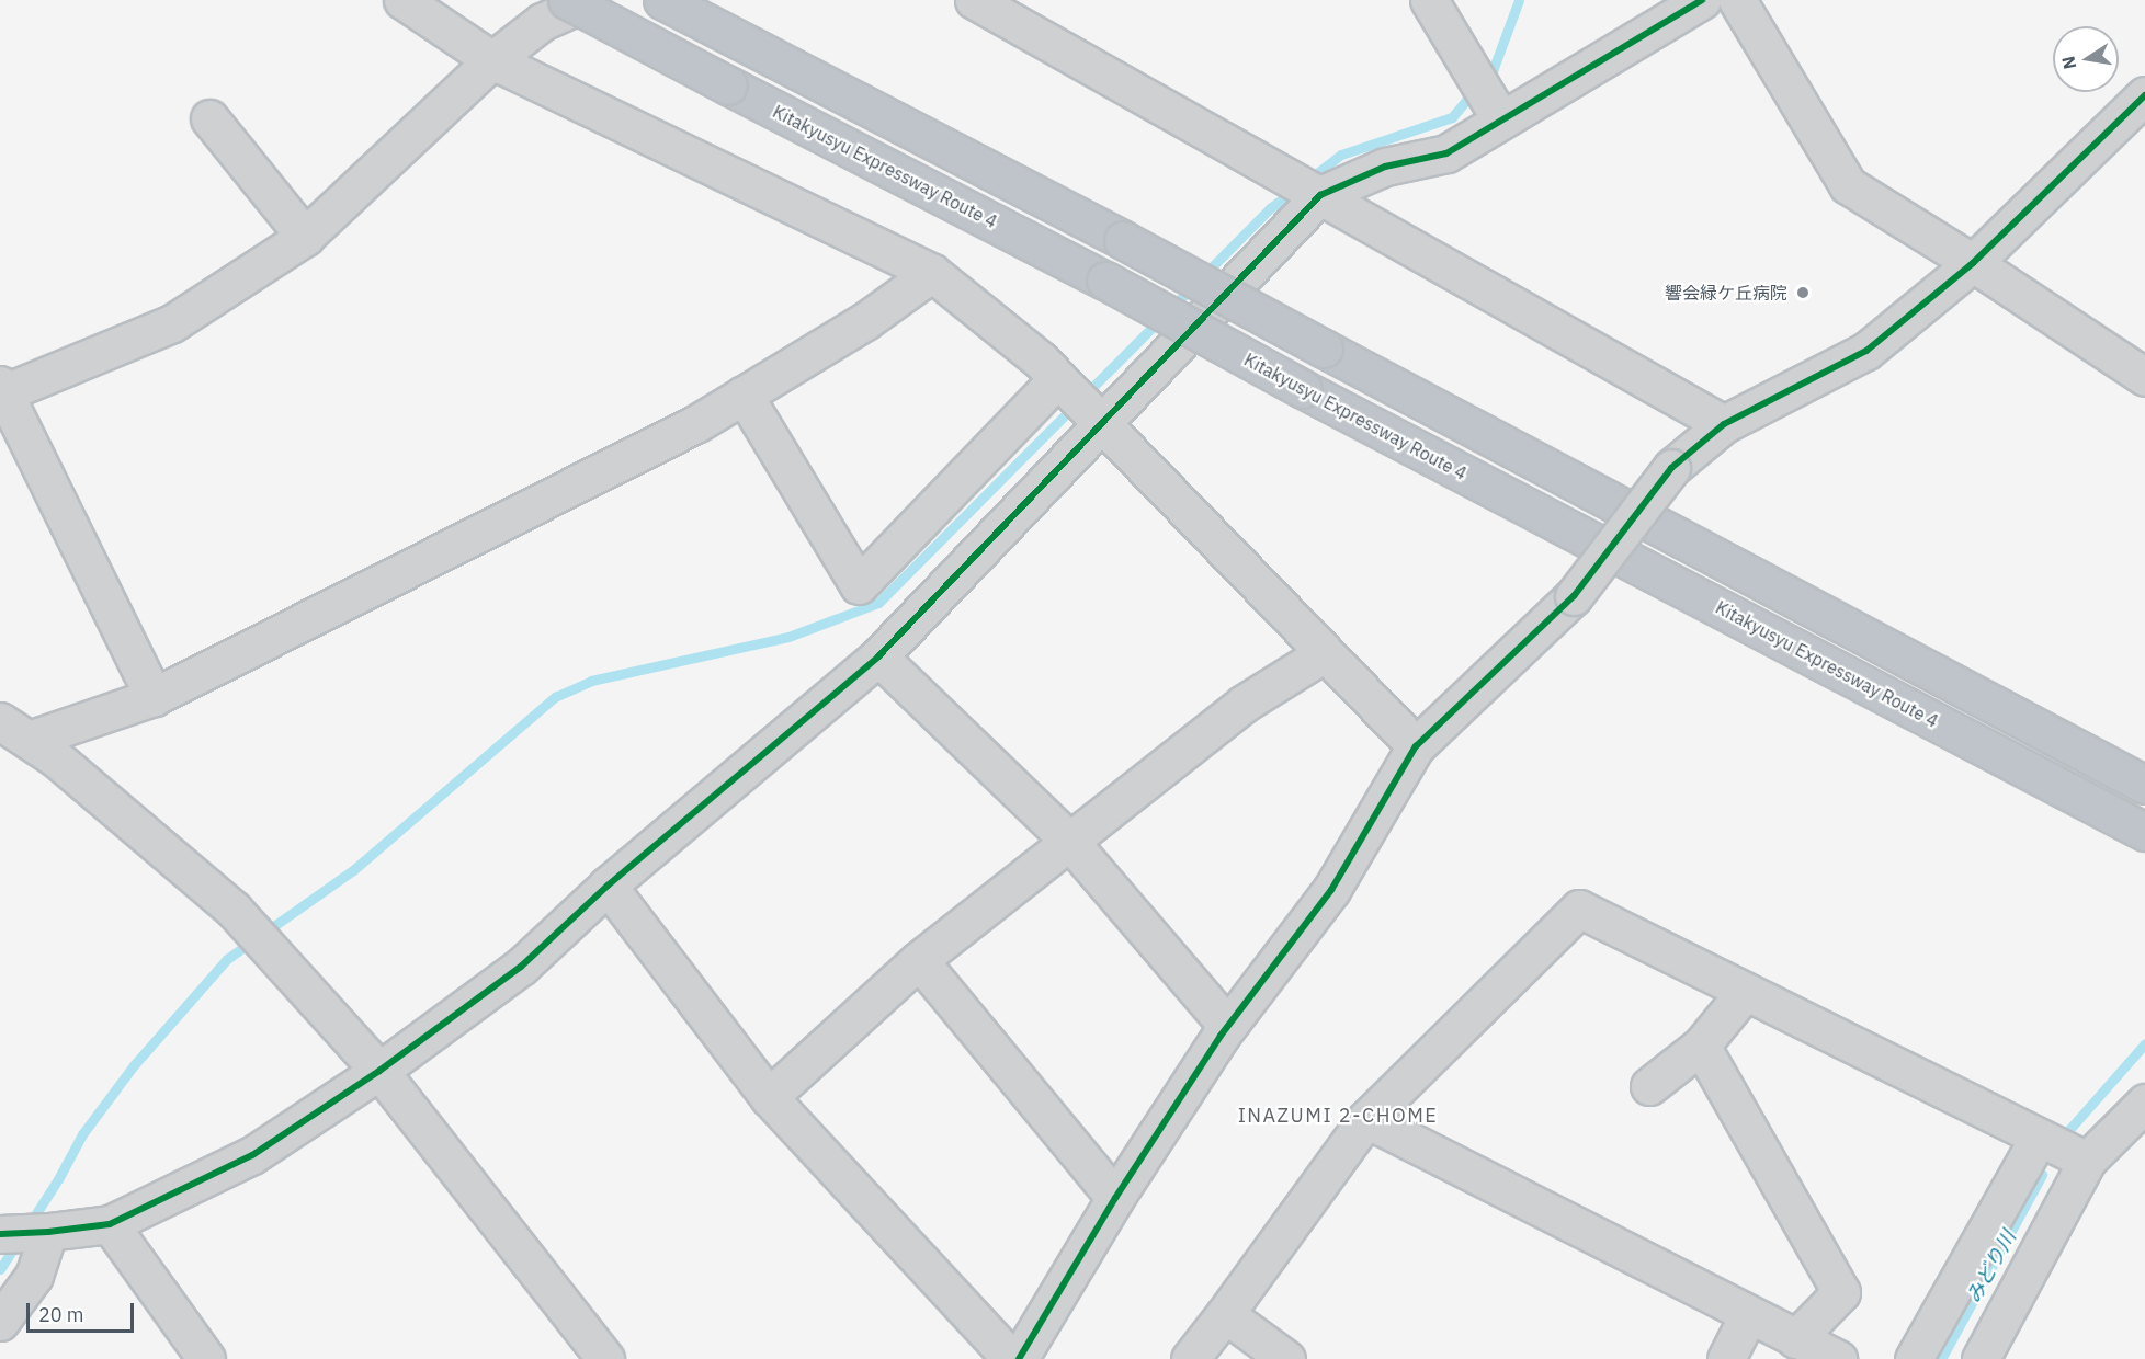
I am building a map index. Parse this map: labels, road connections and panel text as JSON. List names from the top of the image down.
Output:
{
  "streets": {
    "highway": ["Kitakyusyu Expressway Route 4"]
  },
  "districts": ["INAZUMI 2-CHOME"],
  "water": ["みどり川"],
  "places": ["響会緑ケ丘病院"],
  "scale_bar": "20 m",
  "north": "left"
}
